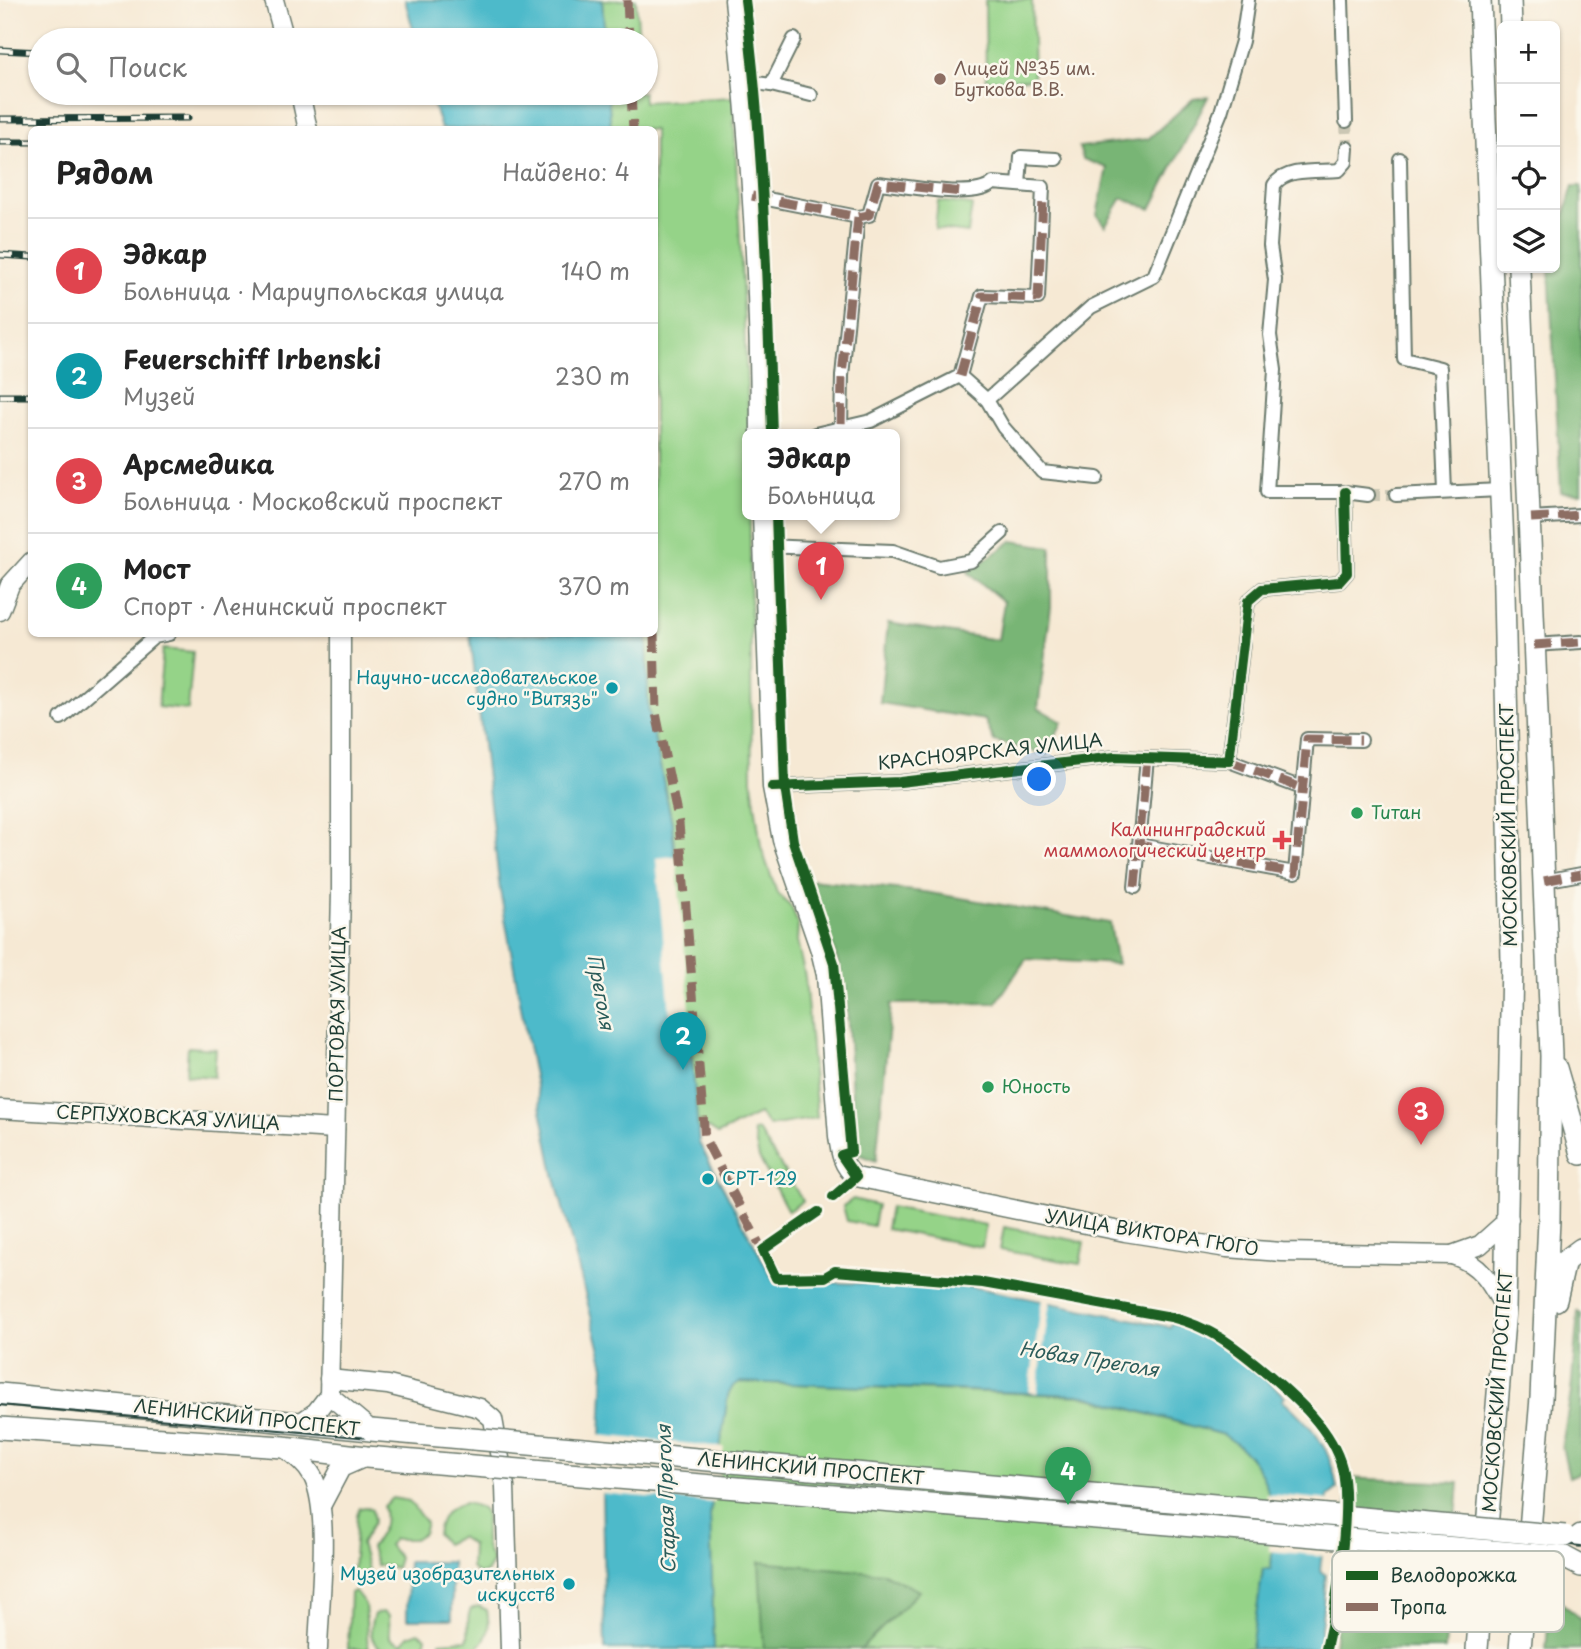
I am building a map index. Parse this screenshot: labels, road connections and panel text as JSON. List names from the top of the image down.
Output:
{
  "streets": {
    "main road": ["МОСКОВСКИЙ ПРОСПЕКТ", "ЛЕНИНСКИЙ ПРОСПЕКТ"],
    "street": [
      "КРАСНОЯРСКАЯ УЛИЦА",
      "ПОРТОВАЯ УЛИЦА",
      "СЕРПУХОВСКАЯ УЛИЦА",
      "УЛИЦА ВИКТОРА ГЮГО"
    ]
  },
  "crossings": [
    ["КРАСНОЯРСКАЯ УЛИЦА", "УЛИЦА ВИКТОРА ГЮГО"],
    ["МОСКОВСКИЙ ПРОСПЕКТ", "УЛИЦА ВИКТОРА ГЮГО"],
    ["ПОРТОВАЯ УЛИЦА", "СЕРПУХОВСКАЯ УЛИЦА"]
  ],
  "water": ["Преголя", "Новая Преголя", "Старая Преголя"],
  "places": {
    "other": [
      "Лицей №35 им. Буткова В.В.",
      "Научно-исследовательское судно \"Витязь\"",
      "Титан",
      "Юность",
      "СРТ-129",
      "Музей изобразительных искусств"
    ],
    "health": ["Калининградский маммологический центр"]
  },
  "legend": ["Велодорожка", "Тропа"],
  "page": {
    "map_buttons": ["+", "−"],
    "search": "Поиск",
    "heading": ["Рядом", "Найдено: 4"],
    "list": [
      {
        "mark": "1",
        "name": "Эдкар",
        "note": "Больница · Мариупольская улица",
        "value": "140 m"
      },
      {
        "mark": "2",
        "name": "Feuerschiff Irbenski",
        "note": "Музей",
        "value": "230 m"
      },
      {
        "mark": "3",
        "name": "Арсмедика",
        "note": "Больница · Московский проспект",
        "value": "270 m"
      },
      {
        "mark": "4",
        "name": "Мост",
        "note": "Спорт · Ленинский проспект",
        "value": "370 m"
      }
    ],
    "popup": ["Эдкар", "Больница"],
    "pins": [
      "1",
      "2",
      "3",
      "4"
    ]
  }
}
